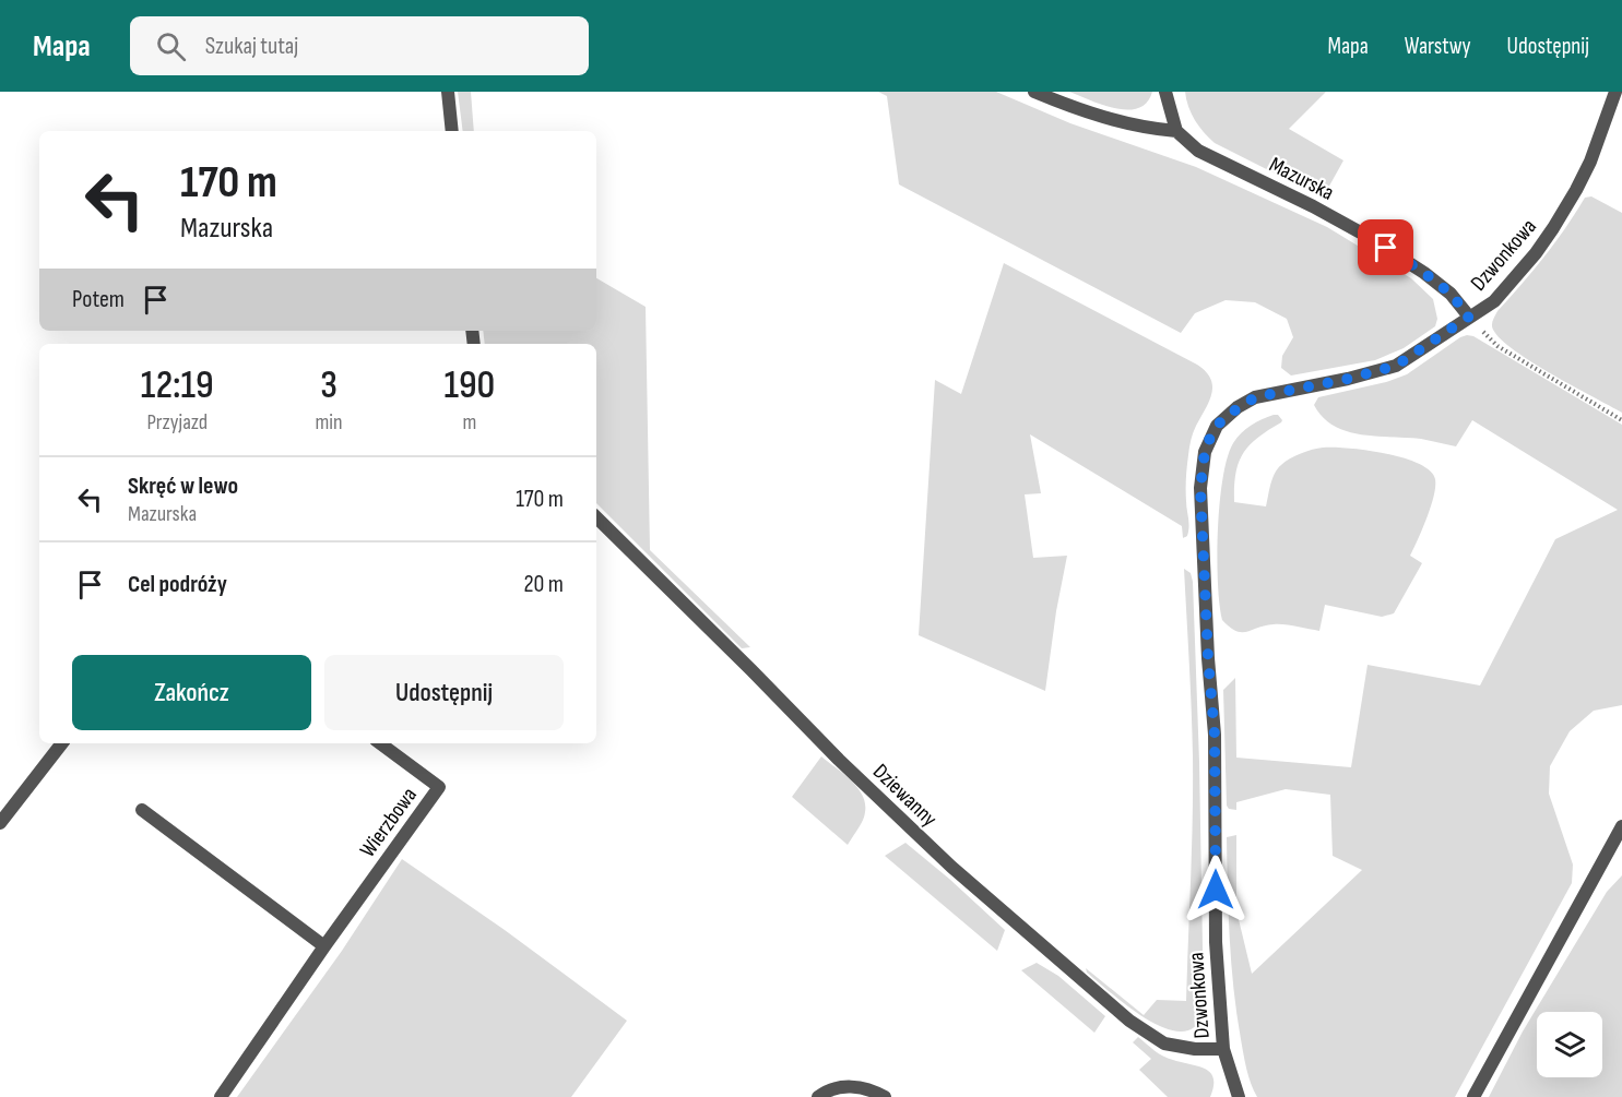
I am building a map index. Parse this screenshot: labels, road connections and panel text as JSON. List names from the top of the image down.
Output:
{
  "streets": {
    "street": [
      "Mazurska",
      "Dzwonkowa",
      "Dziewanny",
      "Wierzbowa"
    ]
  },
  "crossings": [
    ["Mazurska", "Dzwonkowa"],
    ["Dzwonkowa", "Dziewanny"]
  ],
  "page": {
    "header": "Mapa",
    "search": "Szukaj tutaj",
    "nav": ["Mapa", "Warstwy", "Udostępnij"],
    "turn": ["170 m", "Mazurska"],
    "then": "Potem",
    "eta": [
      "12:19",
      "Przyjazd",
      "3",
      "min",
      "190",
      "m"
    ],
    "list": [
      {
        "name": "Skręć w lewo",
        "note": "Mazurska",
        "value": "170 m"
      },
      {
        "name": "Cel podróży",
        "value": "20 m"
      }
    ],
    "buttons": ["Zakończ", "Udostępnij"]
  }
}
